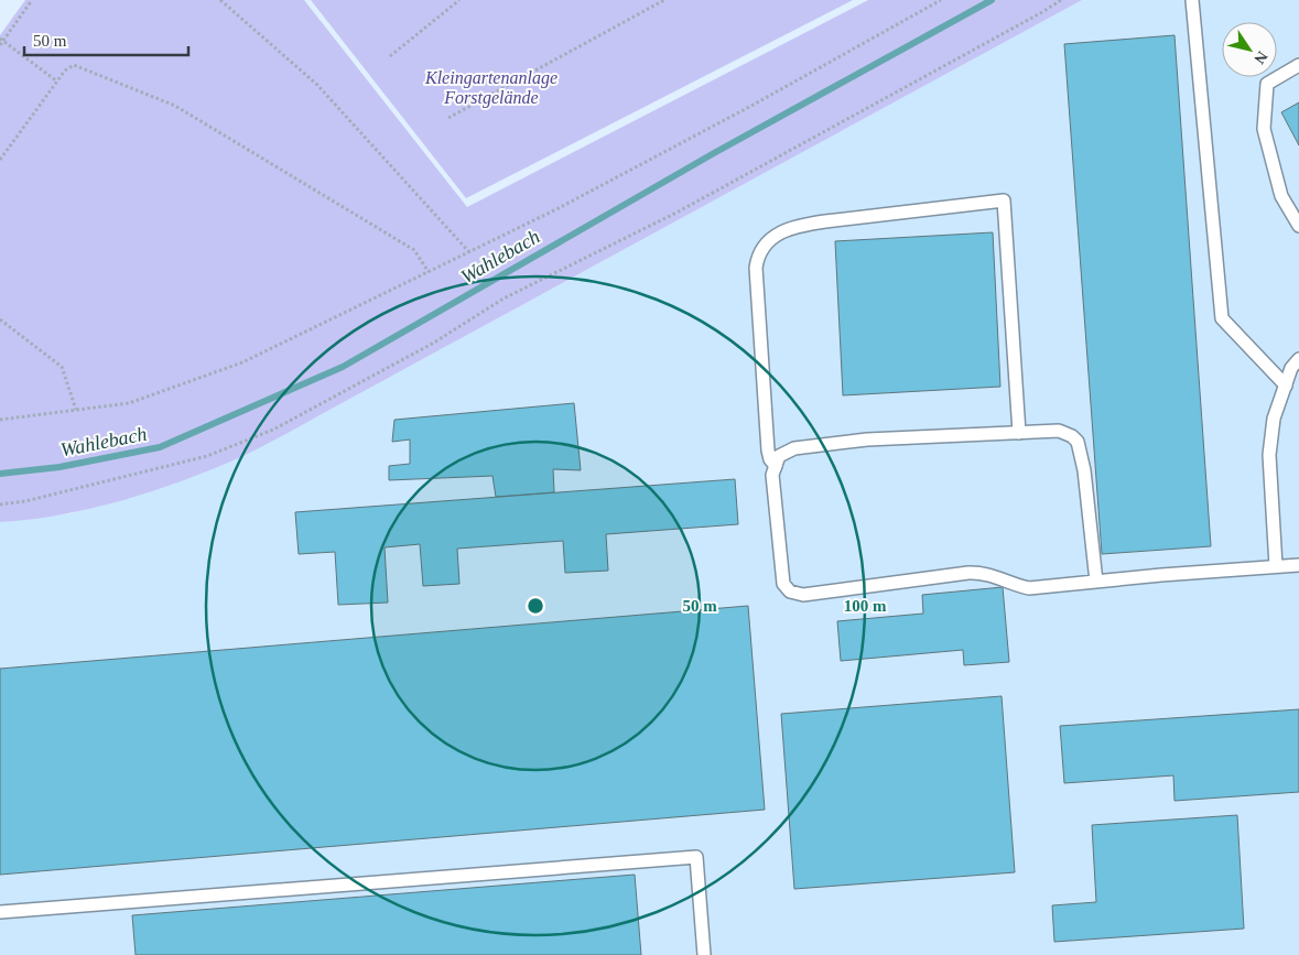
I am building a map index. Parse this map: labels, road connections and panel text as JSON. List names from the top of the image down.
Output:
{
  "water": ["Wahlebach"],
  "parks": ["Kleingartenanlage Forstgelände"],
  "scale_bar": "50 m",
  "north": "bottom right",
  "rings": ["50 m", "100 m"]
}
